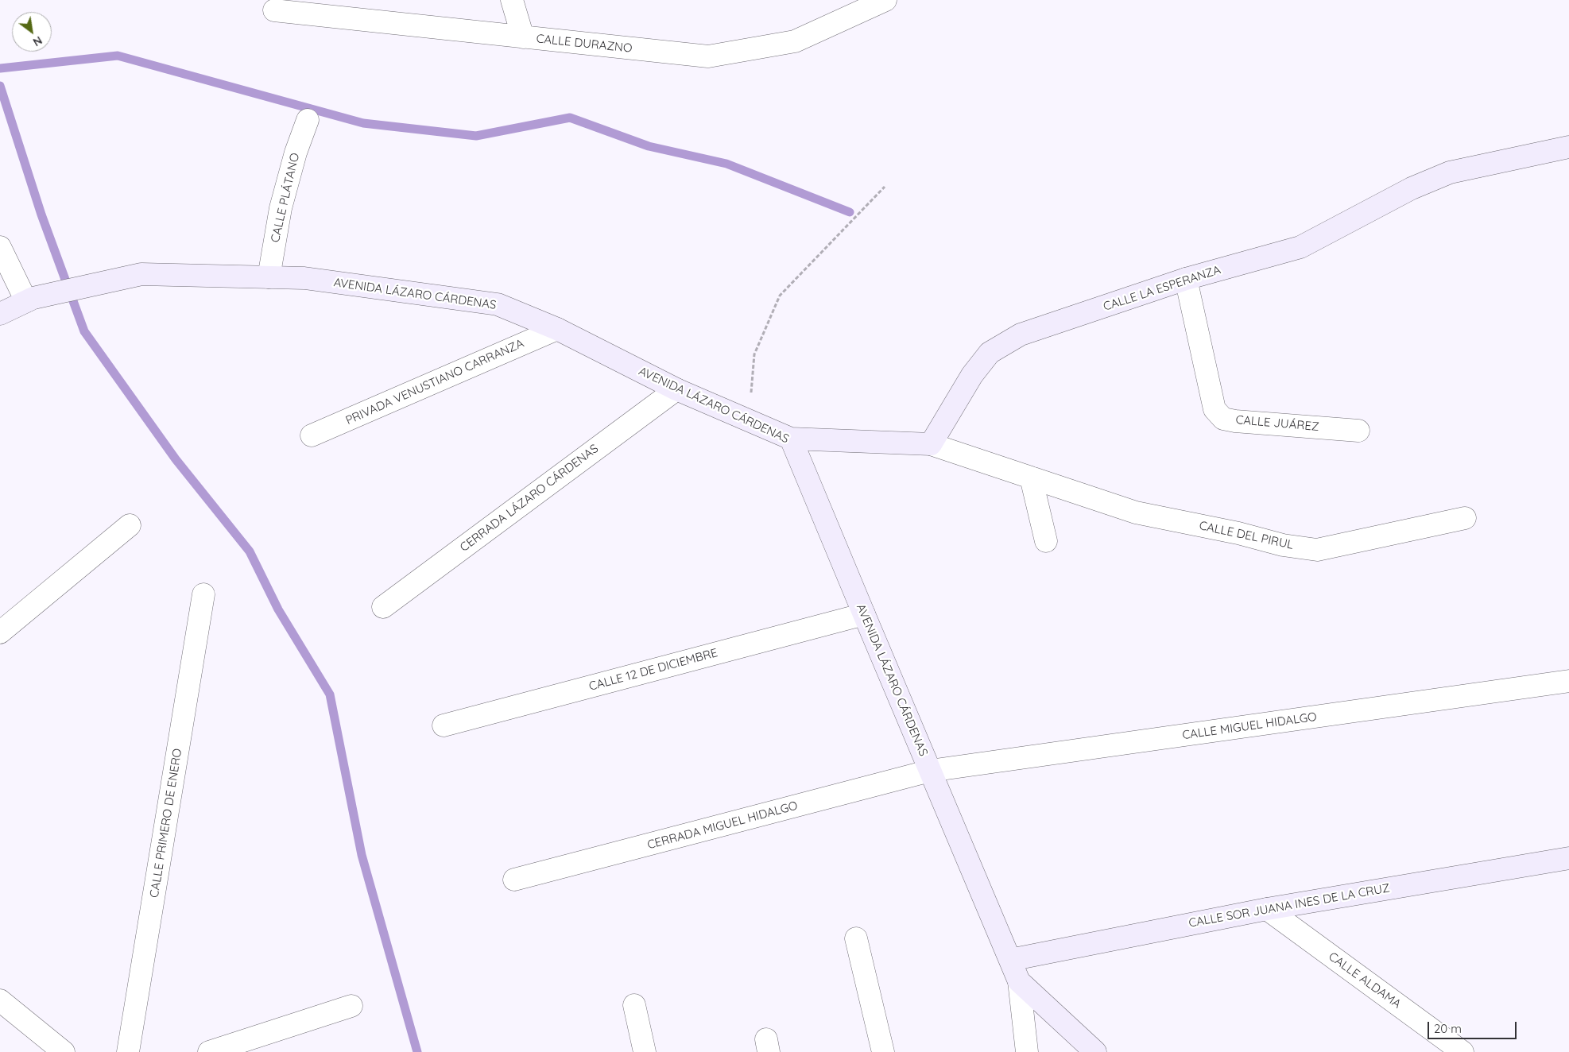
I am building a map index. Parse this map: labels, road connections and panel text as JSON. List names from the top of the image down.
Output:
{
  "streets": {
    "street": [
      "CALLE DURAZNO",
      "CALLE PLÁTANO",
      "CALLE LA ESPERANZA",
      "AVENIDA LÁZARO CÁRDENAS",
      "PRIVADA VENUSTIANO CARRANZA",
      "CALLE JUÁREZ",
      "CERRADA LÁZARO CÁRDENAS",
      "CALLE DEL PIRUL",
      "CALLE 12 DE DICIEMBRE",
      "CALLE MIGUEL HIDALGO",
      "CALLE PRIMERO DE ENERO",
      "CERRADA MIGUEL HIDALGO",
      "CALLE SOR JUANA INES DE LA CRUZ",
      "CALLE ALDAMA"
    ]
  },
  "crossings": [
    ["CALLE PLÁTANO", "AVENIDA LÁZARO CÁRDENAS"],
    ["CALLE LA ESPERANZA", "CALLE JUÁREZ"],
    ["CALLE LA ESPERANZA", "CALLE DEL PIRUL"],
    ["AVENIDA LÁZARO CÁRDENAS", "PRIVADA VENUSTIANO CARRANZA"],
    ["AVENIDA LÁZARO CÁRDENAS", "CERRADA LÁZARO CÁRDENAS"],
    ["AVENIDA LÁZARO CÁRDENAS", "CALLE 12 DE DICIEMBRE"],
    ["AVENIDA LÁZARO CÁRDENAS", "CALLE MIGUEL HIDALGO"],
    ["AVENIDA LÁZARO CÁRDENAS", "CERRADA MIGUEL HIDALGO"],
    ["AVENIDA LÁZARO CÁRDENAS", "CALLE SOR JUANA INES DE LA CRUZ"],
    ["CALLE MIGUEL HIDALGO", "CERRADA MIGUEL HIDALGO"],
    ["CALLE SOR JUANA INES DE LA CRUZ", "CALLE ALDAMA"]
  ],
  "scale_bar": "20 m",
  "north": "bottom right"
}
